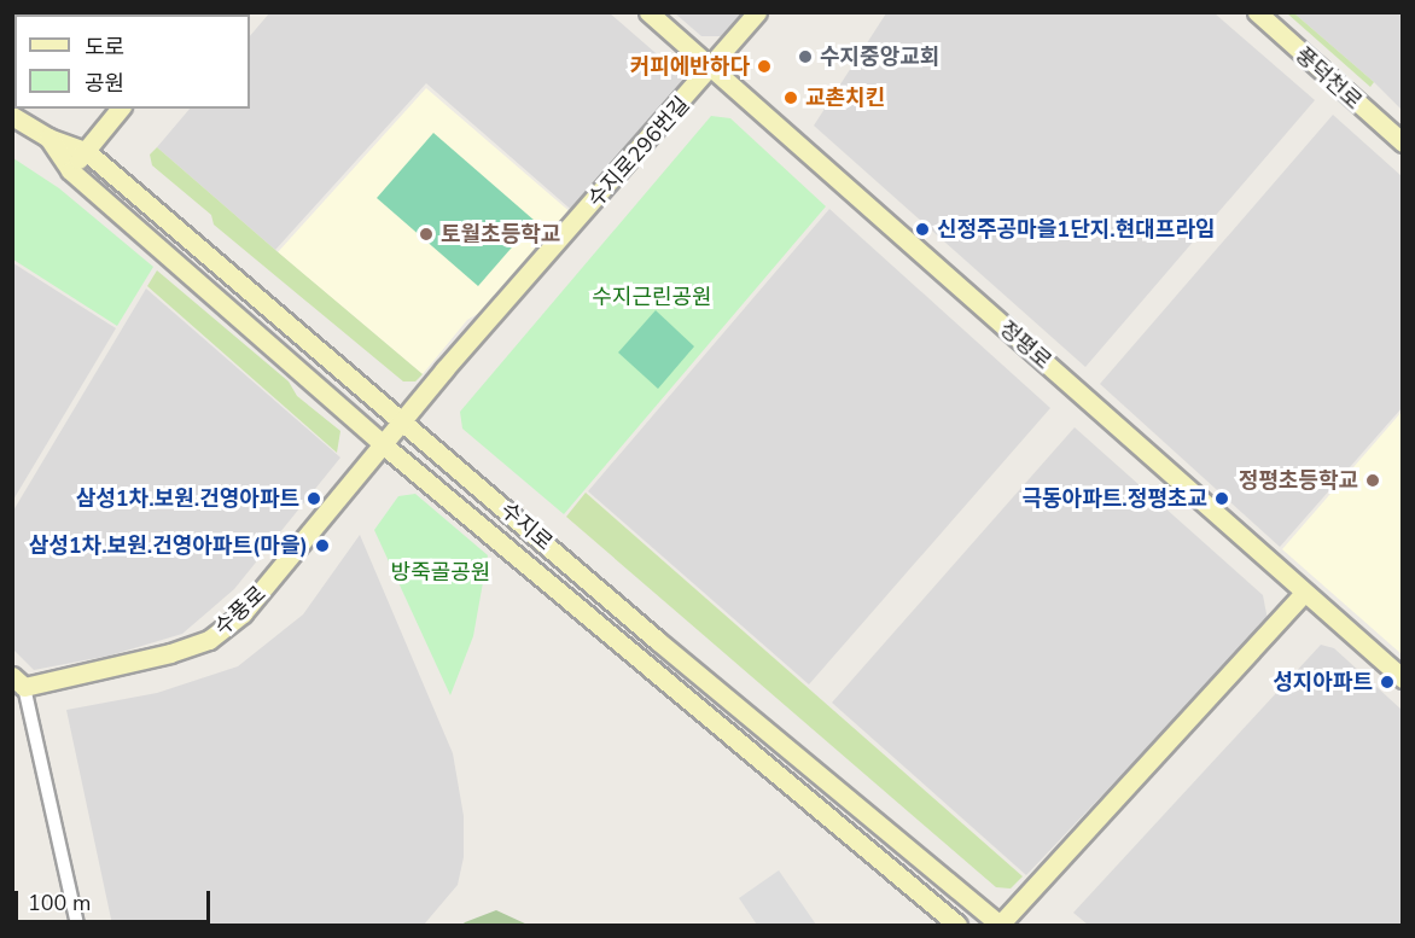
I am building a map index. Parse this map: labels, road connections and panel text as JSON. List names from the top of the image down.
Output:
{
  "streets": {
    "main road": [
      "풍덕천로",
      "수지로296번길",
      "정평로",
      "수지로",
      "수풍로"
    ]
  },
  "crossings": [
    ["수지로296번길", "정평로"],
    ["수지로296번길", "수지로"],
    ["수지로296번길", "수풍로"],
    ["수지로", "수풍로"]
  ],
  "parks": ["수지근린공원", "방죽골공원"],
  "places": [
    "수지중앙교회",
    "커피에반하다",
    "교촌치킨",
    "신정주공마을1단지.현대프라임",
    "토월초등학교",
    "정평초등학교",
    "삼성1차.보원.건영아파트",
    "극동아파트.정평초교",
    "삼성1차.보원.건영아파트(마을)",
    "성지아파트"
  ],
  "legend": ["도로", "공원"],
  "scale_bar": "100 m"
}
